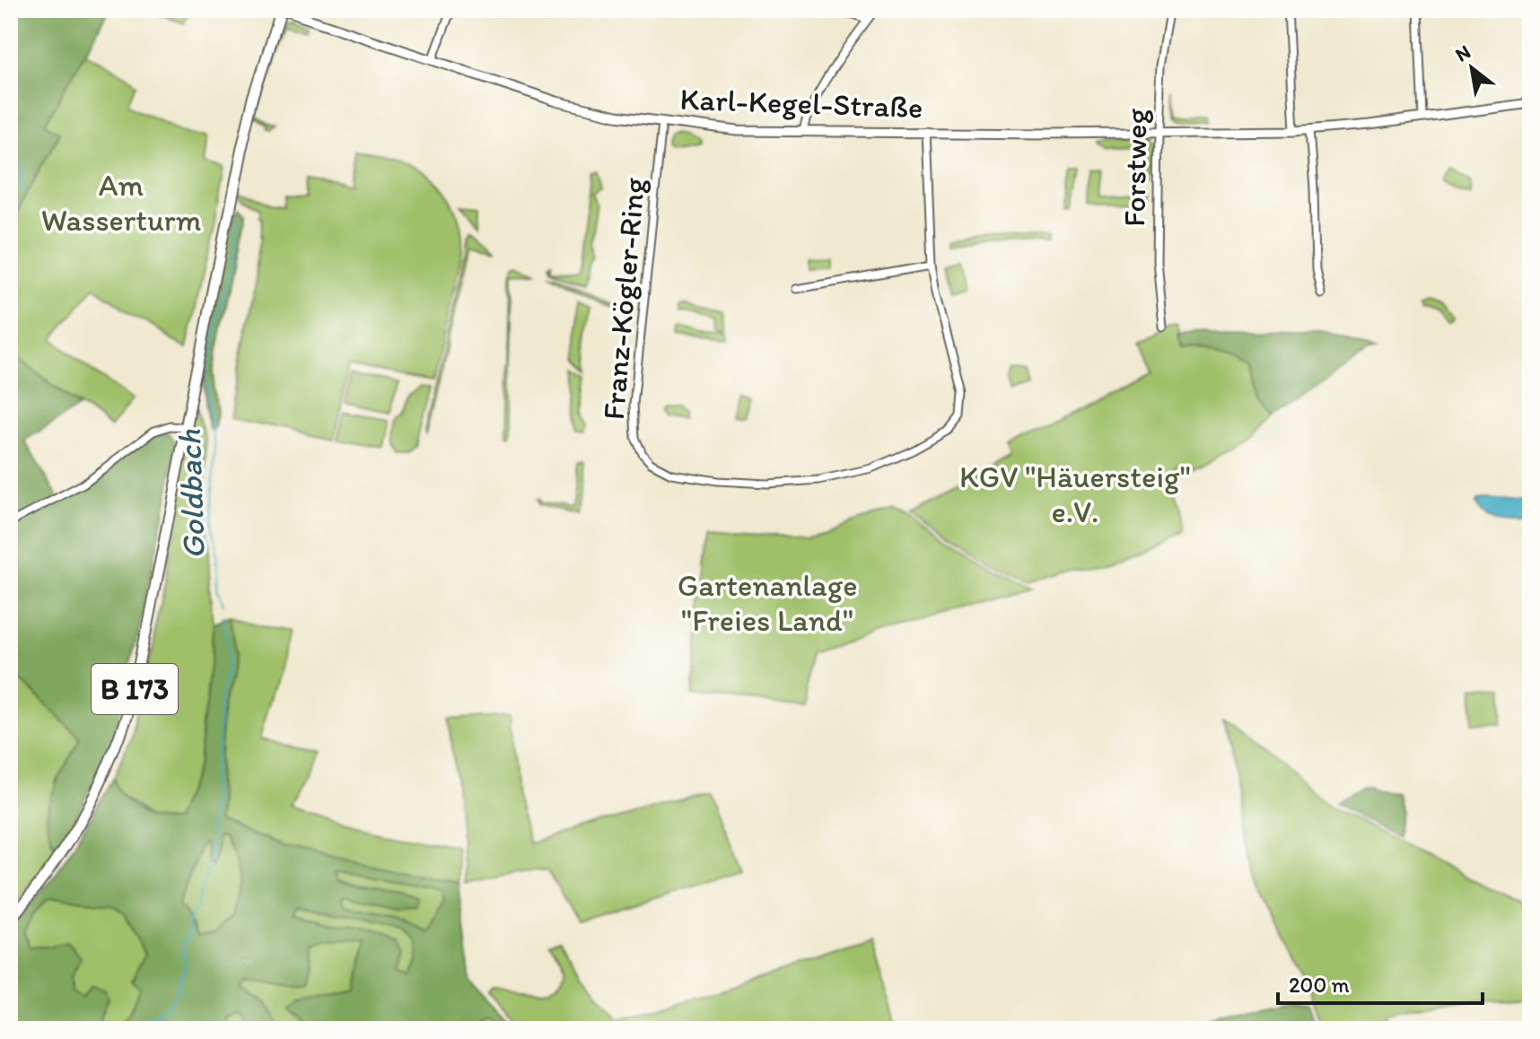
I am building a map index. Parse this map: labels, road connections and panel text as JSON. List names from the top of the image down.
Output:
{
  "streets": {
    "main road": ["B 173"],
    "street": ["Karl-Kegel-Straße", "Forstweg", "Franz-Kögler-Ring"]
  },
  "crossings": [
    ["Karl-Kegel-Straße", "Forstweg"],
    ["Karl-Kegel-Straße", "Franz-Kögler-Ring"],
    ["Karl-Kegel-Straße", "B 173"]
  ],
  "water": ["Goldbach"],
  "parks": ["Am Wasserturm", "KGV \"Häuersteig\" e.V.", "Gartenanlage \"Freies Land\""],
  "scale_bar": "200 m",
  "north": "top left"
}
